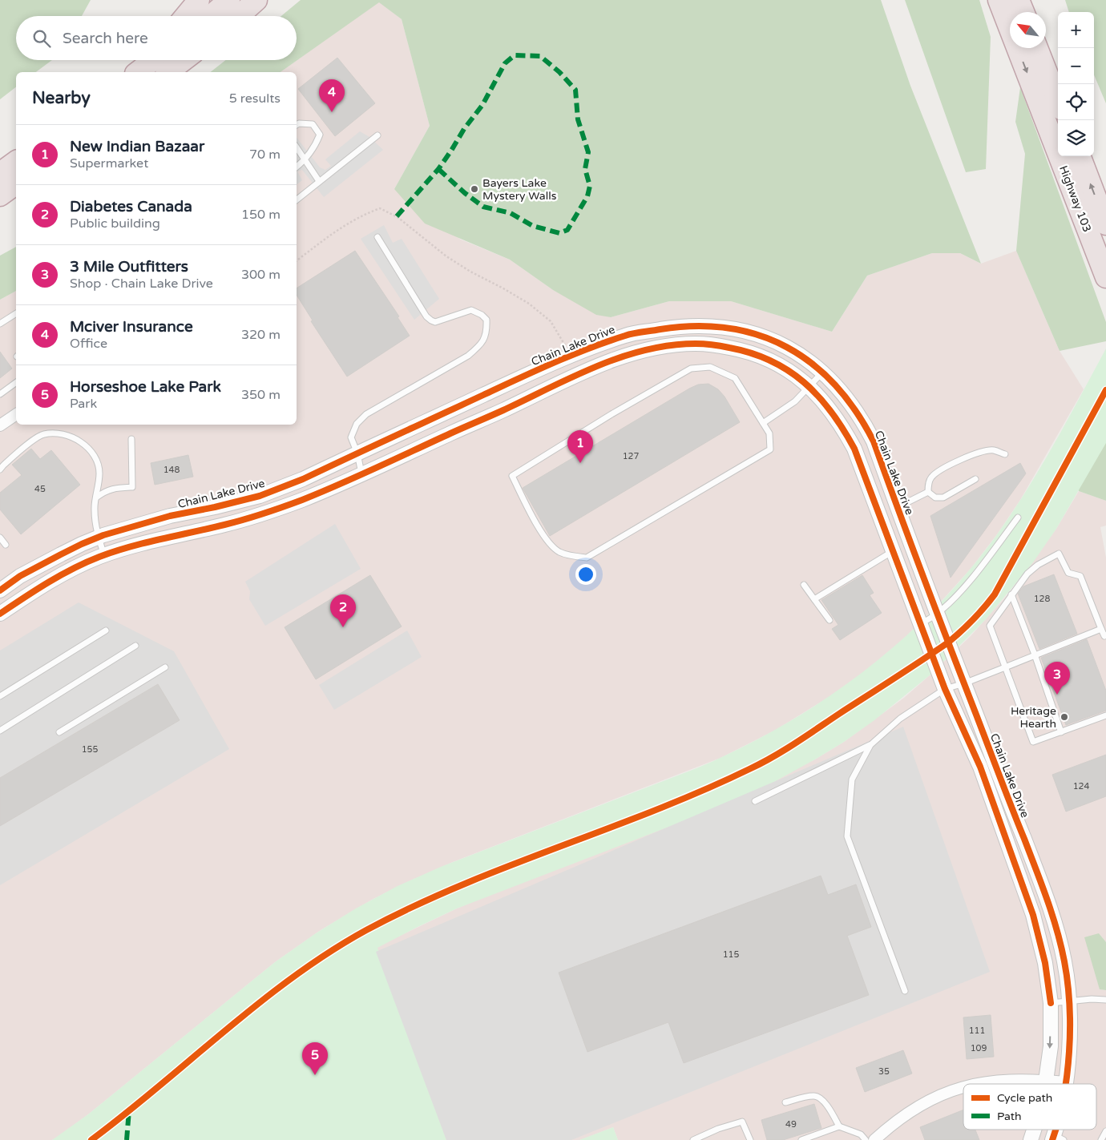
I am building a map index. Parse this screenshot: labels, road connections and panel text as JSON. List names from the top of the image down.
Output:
{
  "streets": {
    "highway": ["Highway 103"],
    "street": ["Chain Lake Drive"]
  },
  "places": ["Bayers Lake Mystery Walls", "Heritage Hearth"],
  "house_numbers": [
    "127",
    "148",
    "45",
    "128",
    "155",
    "124",
    "115",
    "111",
    "109",
    "35",
    "49"
  ],
  "legend": ["Cycle path", "Path"],
  "north": "top left",
  "page": {
    "map_buttons": ["+", "−"],
    "search": "Search here",
    "heading": ["Nearby", "5 results"],
    "pins": [
      "4",
      "1",
      "2",
      "3",
      "5"
    ],
    "list": [
      {
        "mark": "1",
        "name": "New Indian Bazaar",
        "note": "Supermarket",
        "value": "70 m"
      },
      {
        "mark": "2",
        "name": "Diabetes Canada",
        "note": "Public building",
        "value": "150 m"
      },
      {
        "mark": "3",
        "name": "3 Mile Outfitters",
        "note": "Shop · Chain Lake Drive",
        "value": "300 m"
      },
      {
        "mark": "4",
        "name": "Mciver Insurance",
        "note": "Office",
        "value": "320 m"
      },
      {
        "mark": "5",
        "name": "Horseshoe Lake Park",
        "note": "Park",
        "value": "350 m"
      }
    ]
  }
}
